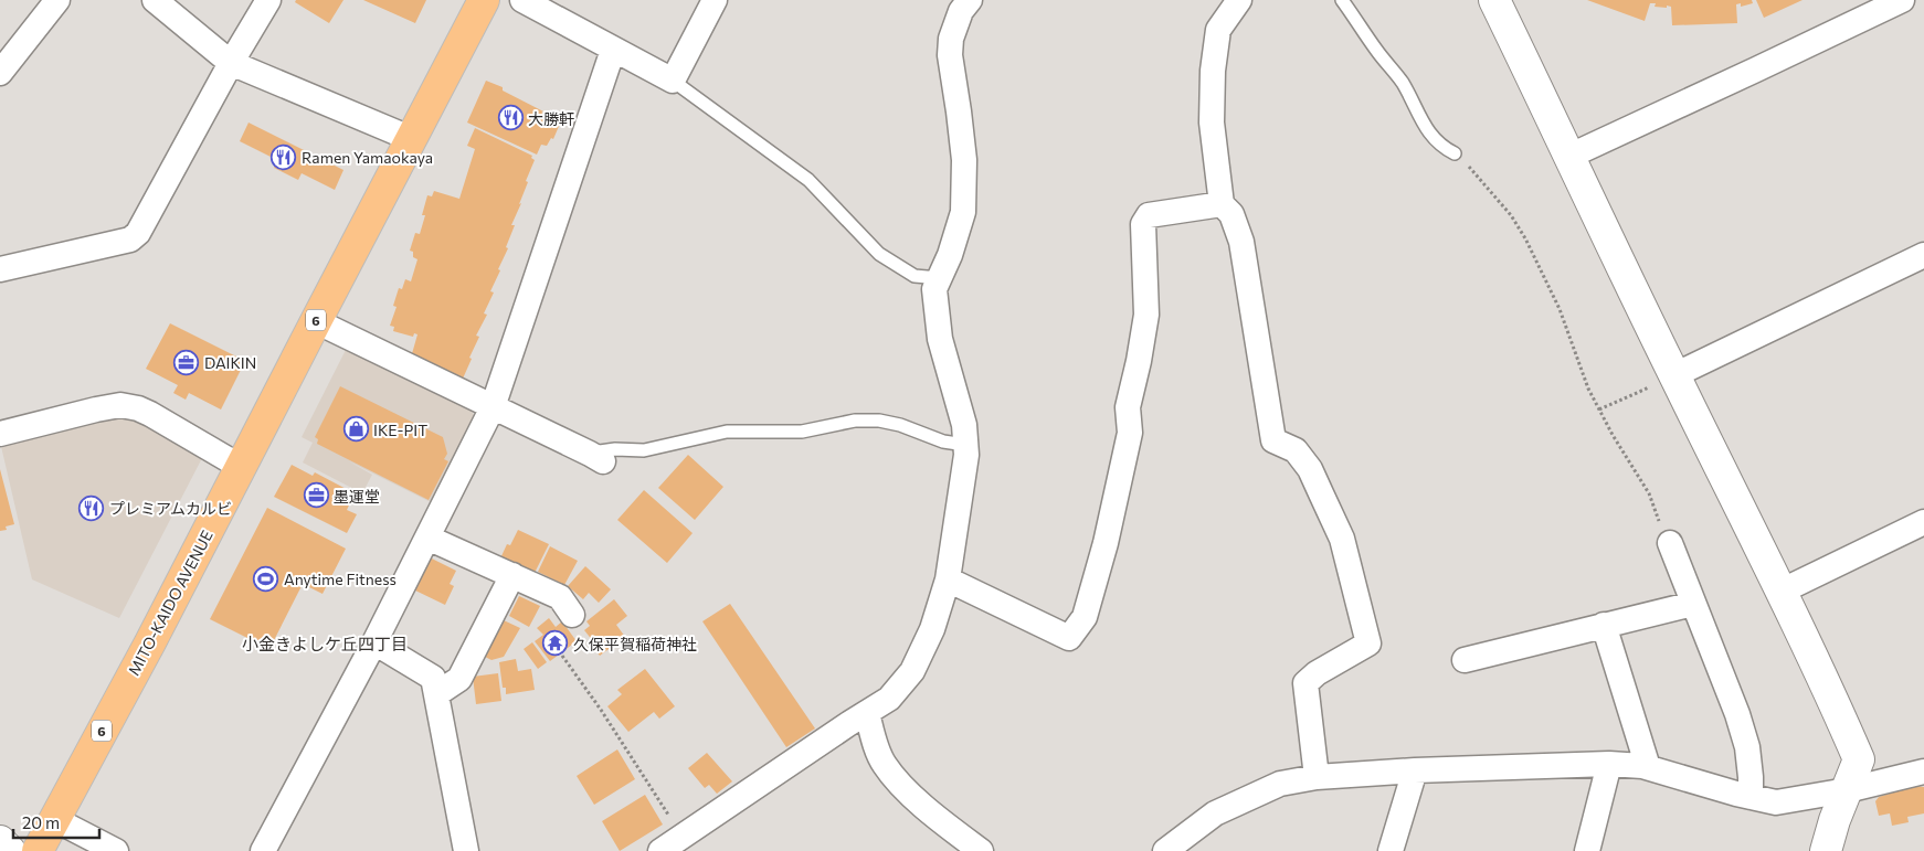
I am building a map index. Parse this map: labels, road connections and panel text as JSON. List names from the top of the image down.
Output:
{
  "streets": {
    "highway": ["6", "MITO-KAIDO AVENUE"]
  },
  "districts": ["小金きよしケ丘四丁目"],
  "places": {
    "restaurant": ["大勝軒", "Ramen Yamaokaya", "プレミアムカルビ"],
    "office": ["DAIKIN", "墨運堂"],
    "shop": ["IKE-PIT"],
    "sports": ["Anytime Fitness"],
    "temple": ["久保平賀稲荷神社"]
  },
  "scale_bar": "20 m"
}
